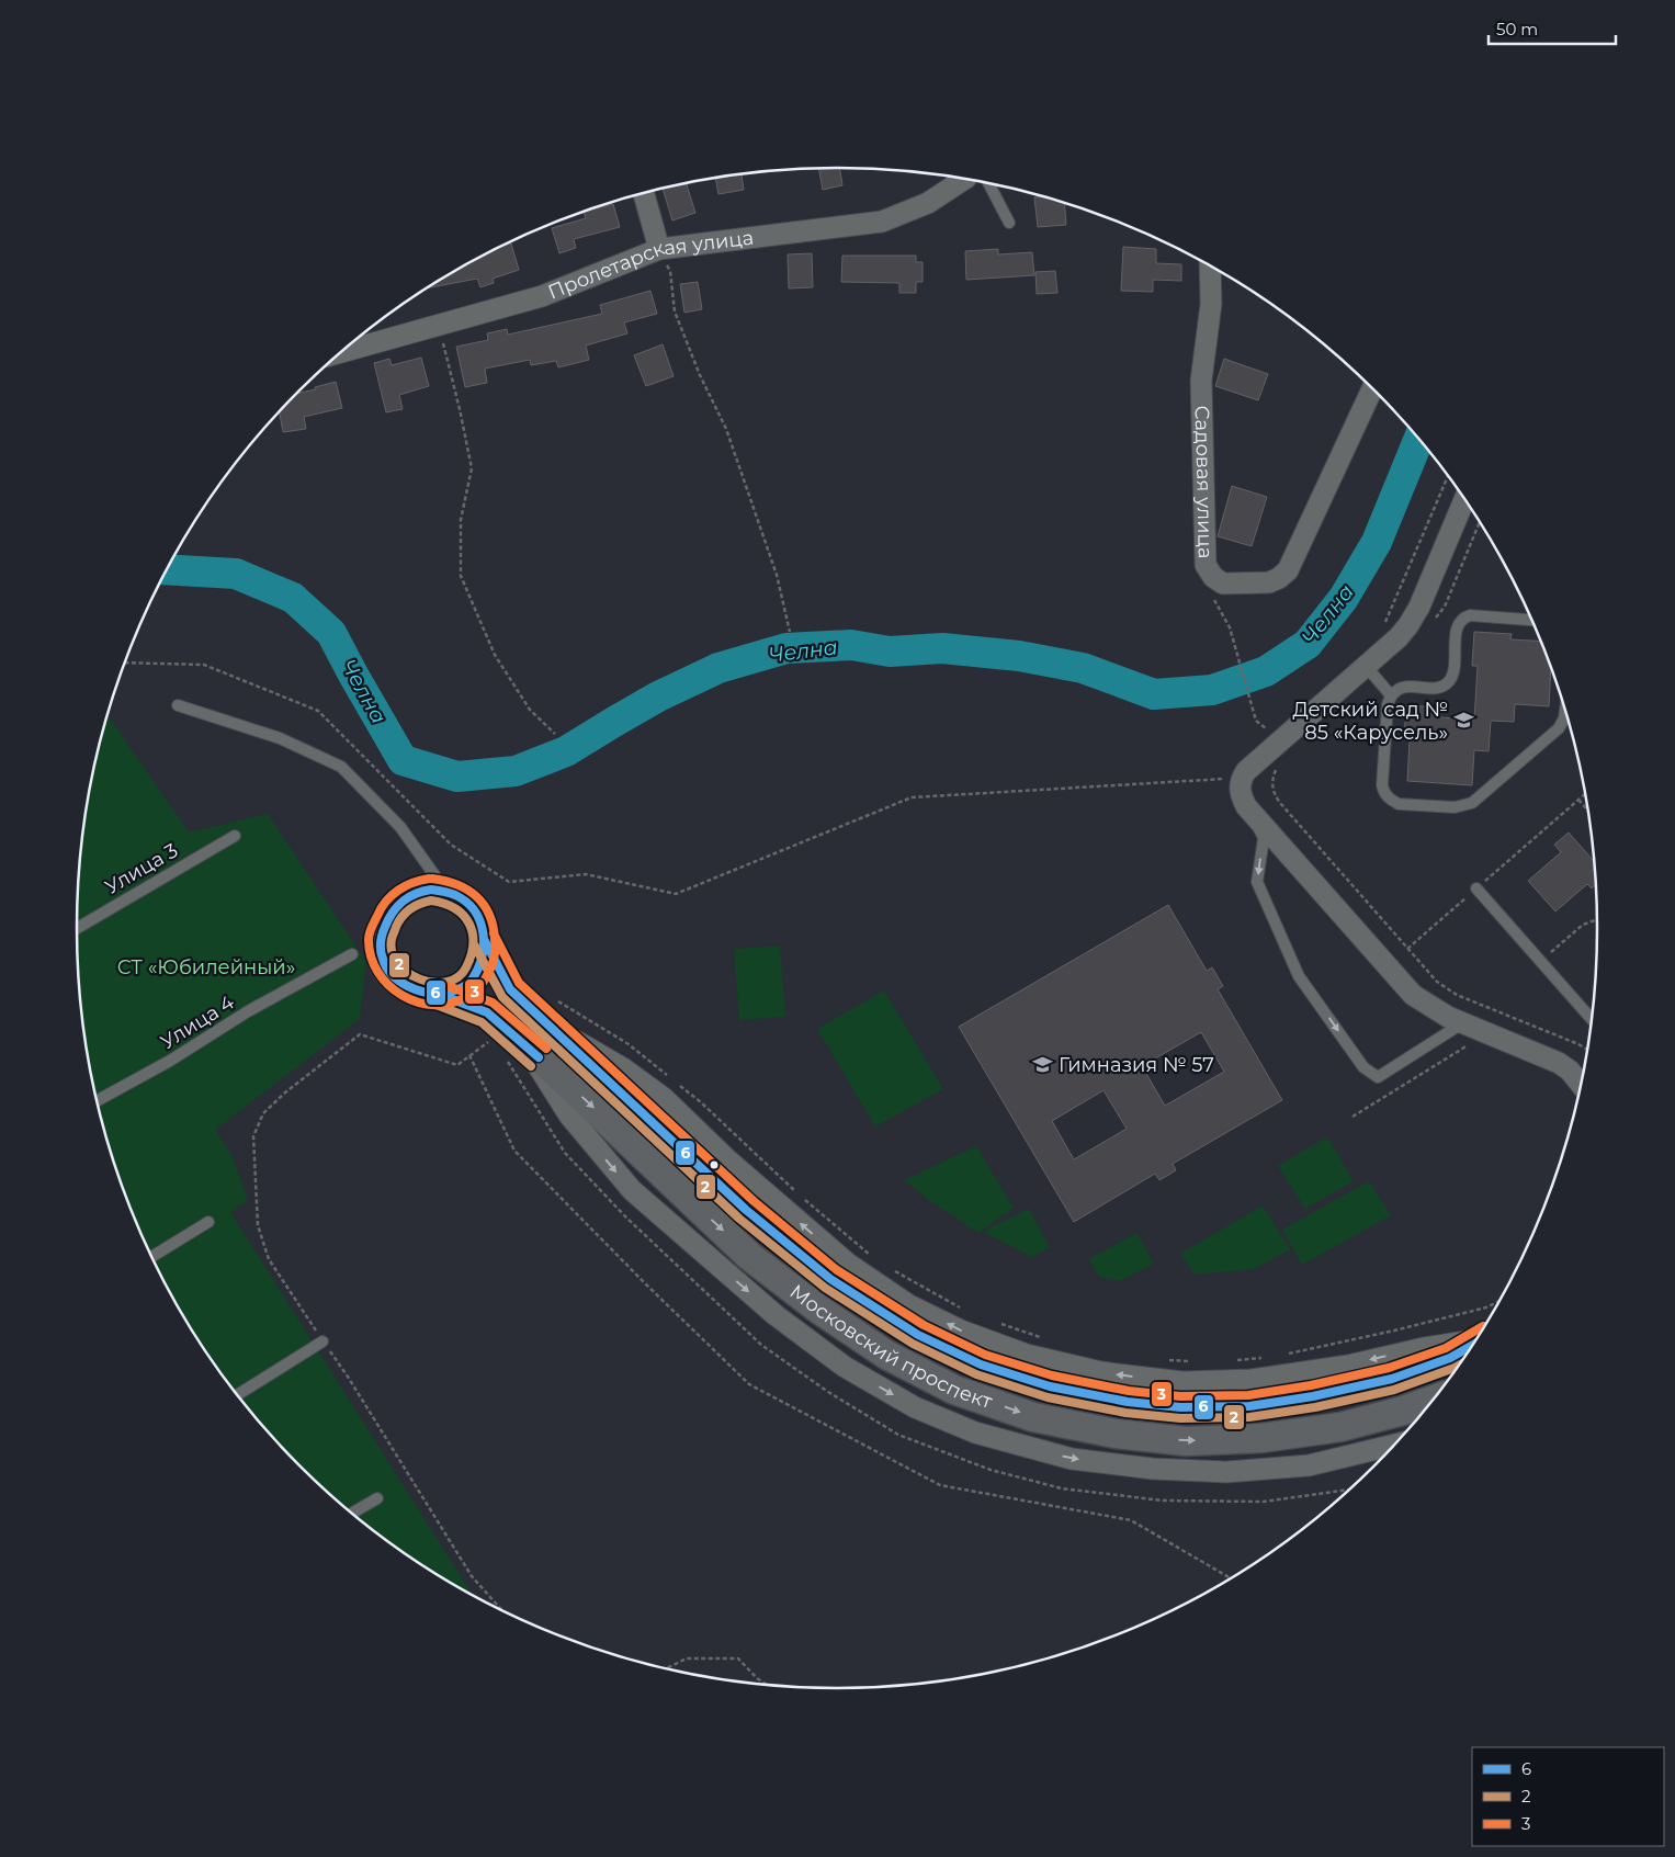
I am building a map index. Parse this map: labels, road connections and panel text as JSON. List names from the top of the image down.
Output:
{
  "streets": {
    "main road": ["Московский проспект"],
    "street": ["Пролетарская улица", "Садовая улица"],
    "lane": ["Улица 3", "Улица 4"]
  },
  "water": ["Челна"],
  "parks": ["СТ «Юбилейный»"],
  "places": {
    "school or university": ["Детский сад № 85 «Карусель»", "Гимназия № 57"]
  },
  "lines": ["transit line 3", "transit line 6", "transit line 2"],
  "legend": ["6", "2", "3"],
  "scale_bar": "50 m"
}
